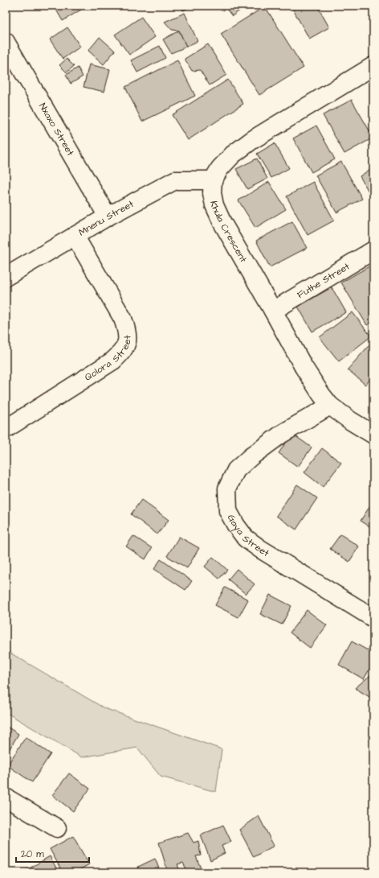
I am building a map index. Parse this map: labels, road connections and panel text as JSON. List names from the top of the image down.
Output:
{
  "streets": {
    "street": [
      "Nxaxo Street",
      "Mnenu Street",
      "Khula Crescent",
      "Futhe Street",
      "Qolora Street",
      "Gaya Street"
    ]
  },
  "crossings": [
    ["Nxaxo Street", "Mnenu Street"],
    ["Mnenu Street", "Khula Crescent"],
    ["Mnenu Street", "Qolora Street"],
    ["Khula Crescent", "Futhe Street"],
    ["Khula Crescent", "Gaya Street"]
  ],
  "scale_bar": "20 m"
}
